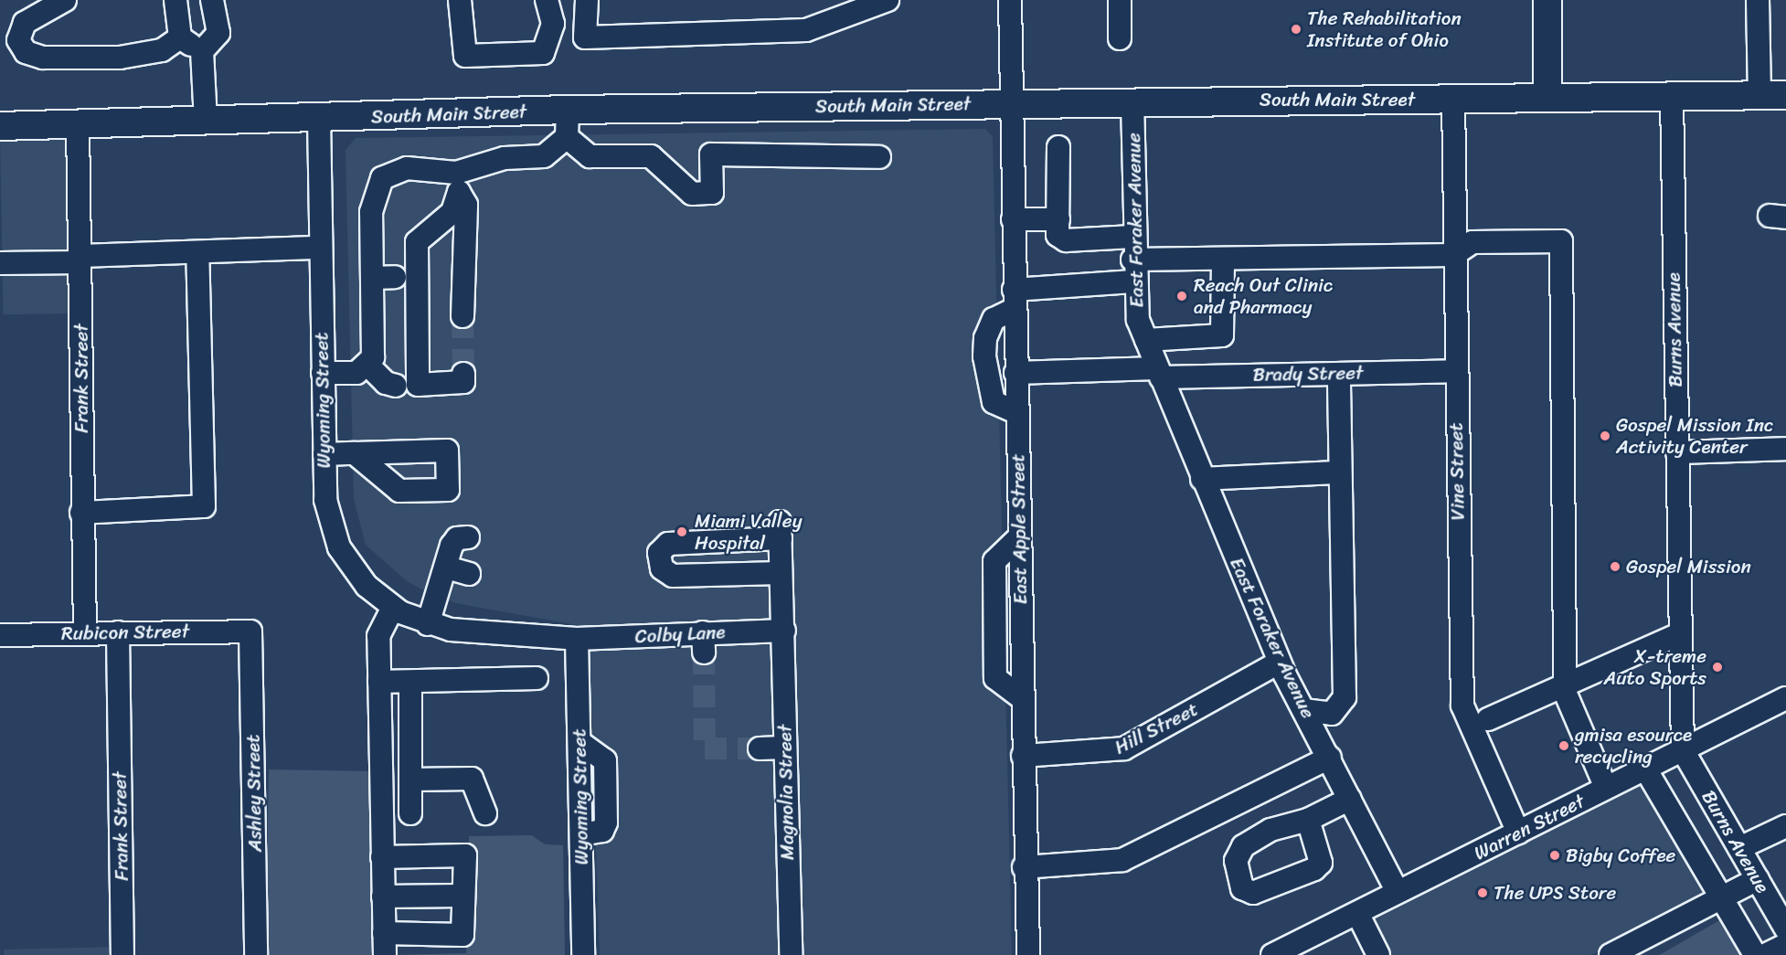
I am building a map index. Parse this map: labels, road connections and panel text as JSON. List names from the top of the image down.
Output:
{
  "streets": {
    "main road": ["South Main Street"],
    "street": [
      "East Foraker Avenue",
      "Burns Avenue",
      "Brady Street",
      "Frank Street",
      "Wyoming Street",
      "Vine Street",
      "East Apple Street",
      "Rubicon Street",
      "Colby Lane",
      "Hill Street",
      "Magnolia Street",
      "Ashley Street",
      "Warren Street"
    ]
  },
  "crossings": [
    ["South Main Street", "East Foraker Avenue"],
    ["South Main Street", "Burns Avenue"],
    ["South Main Street", "Frank Street"],
    ["South Main Street", "Wyoming Street"],
    ["South Main Street", "Vine Street"],
    ["South Main Street", "East Apple Street"],
    ["East Foraker Avenue", "Brady Street"],
    ["East Foraker Avenue", "Hill Street"],
    ["East Foraker Avenue", "Warren Street"],
    ["Burns Avenue", "Warren Street"],
    ["Brady Street", "Vine Street"],
    ["Brady Street", "East Apple Street"],
    ["Frank Street", "Rubicon Street"],
    ["Wyoming Street", "Colby Lane"],
    ["Vine Street", "Warren Street"],
    ["East Apple Street", "Hill Street"],
    ["Rubicon Street", "Ashley Street"],
    ["Colby Lane", "Magnolia Street"]
  ],
  "places": [
    "The Rehabilitation Institute of Ohio",
    "Reach Out Clinic and Pharmacy",
    "Gospel Mission Inc Activity Center",
    "Miami Valley Hospital",
    "Gospel Mission",
    "X-treme Auto Sports",
    "gmisa esource recycling",
    "Bigby Coffee",
    "The UPS Store"
  ]
}
